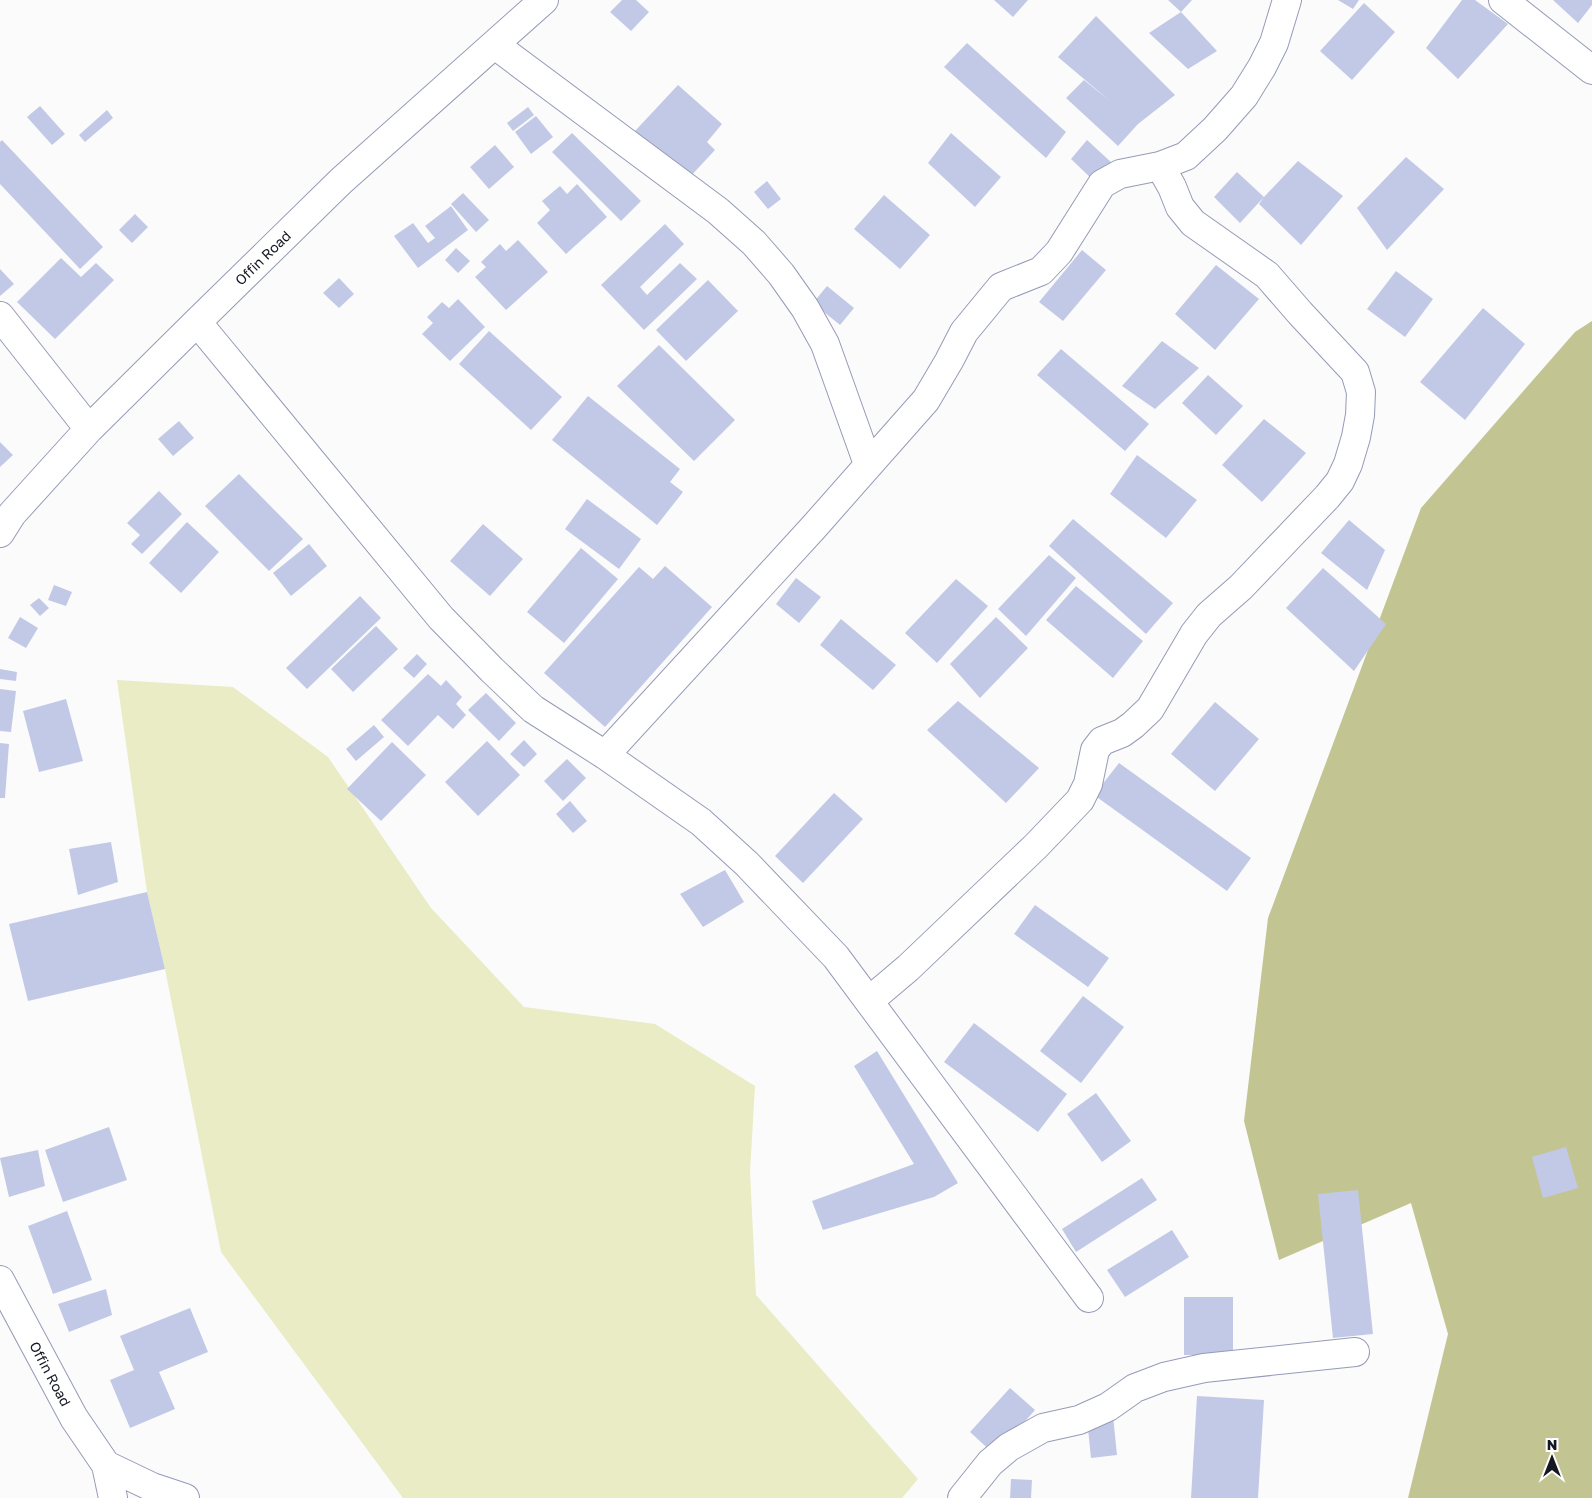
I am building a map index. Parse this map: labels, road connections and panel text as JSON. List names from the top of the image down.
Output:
{
  "streets": {
    "street": ["Offin Road"]
  },
  "north": "top"
}
